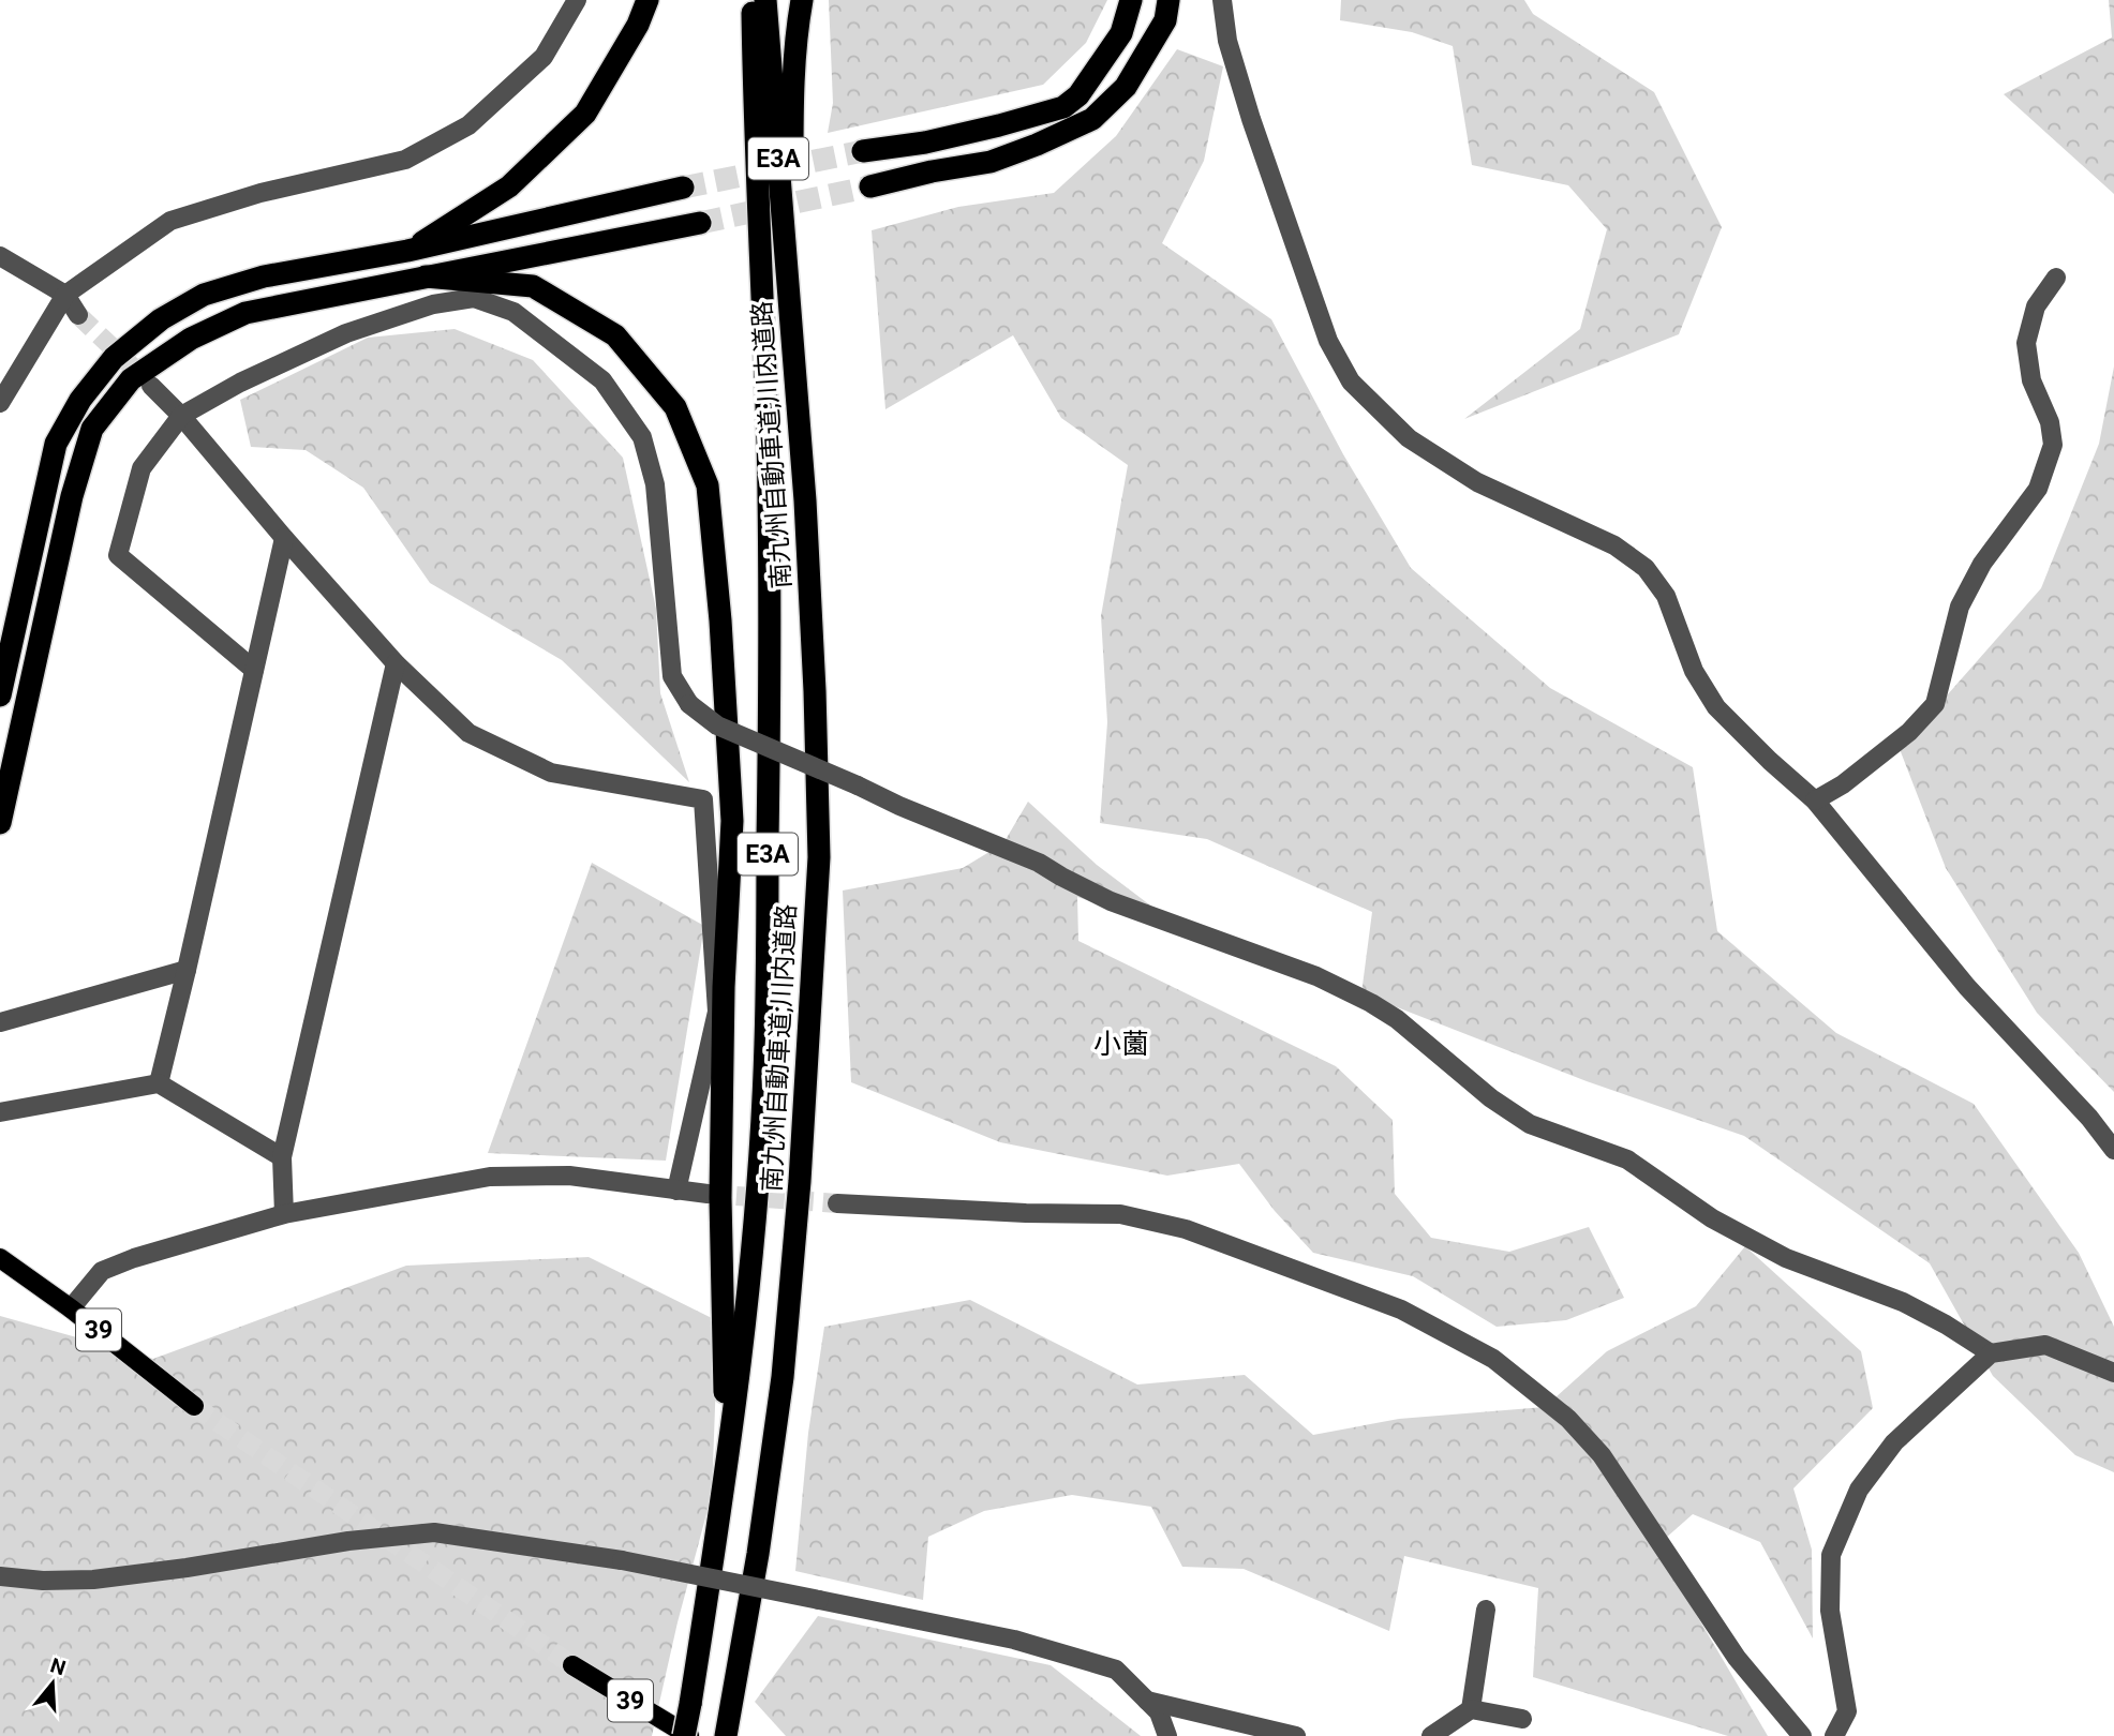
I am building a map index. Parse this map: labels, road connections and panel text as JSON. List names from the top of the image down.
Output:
{
  "streets": {
    "highway": ["E3A", "南九州自動車道;川内道路"],
    "main road": ["39"]
  },
  "crossings": [
    ["南九州自動車道;川内道路", "39"]
  ],
  "districts": ["小薗"],
  "north": "top"
}
